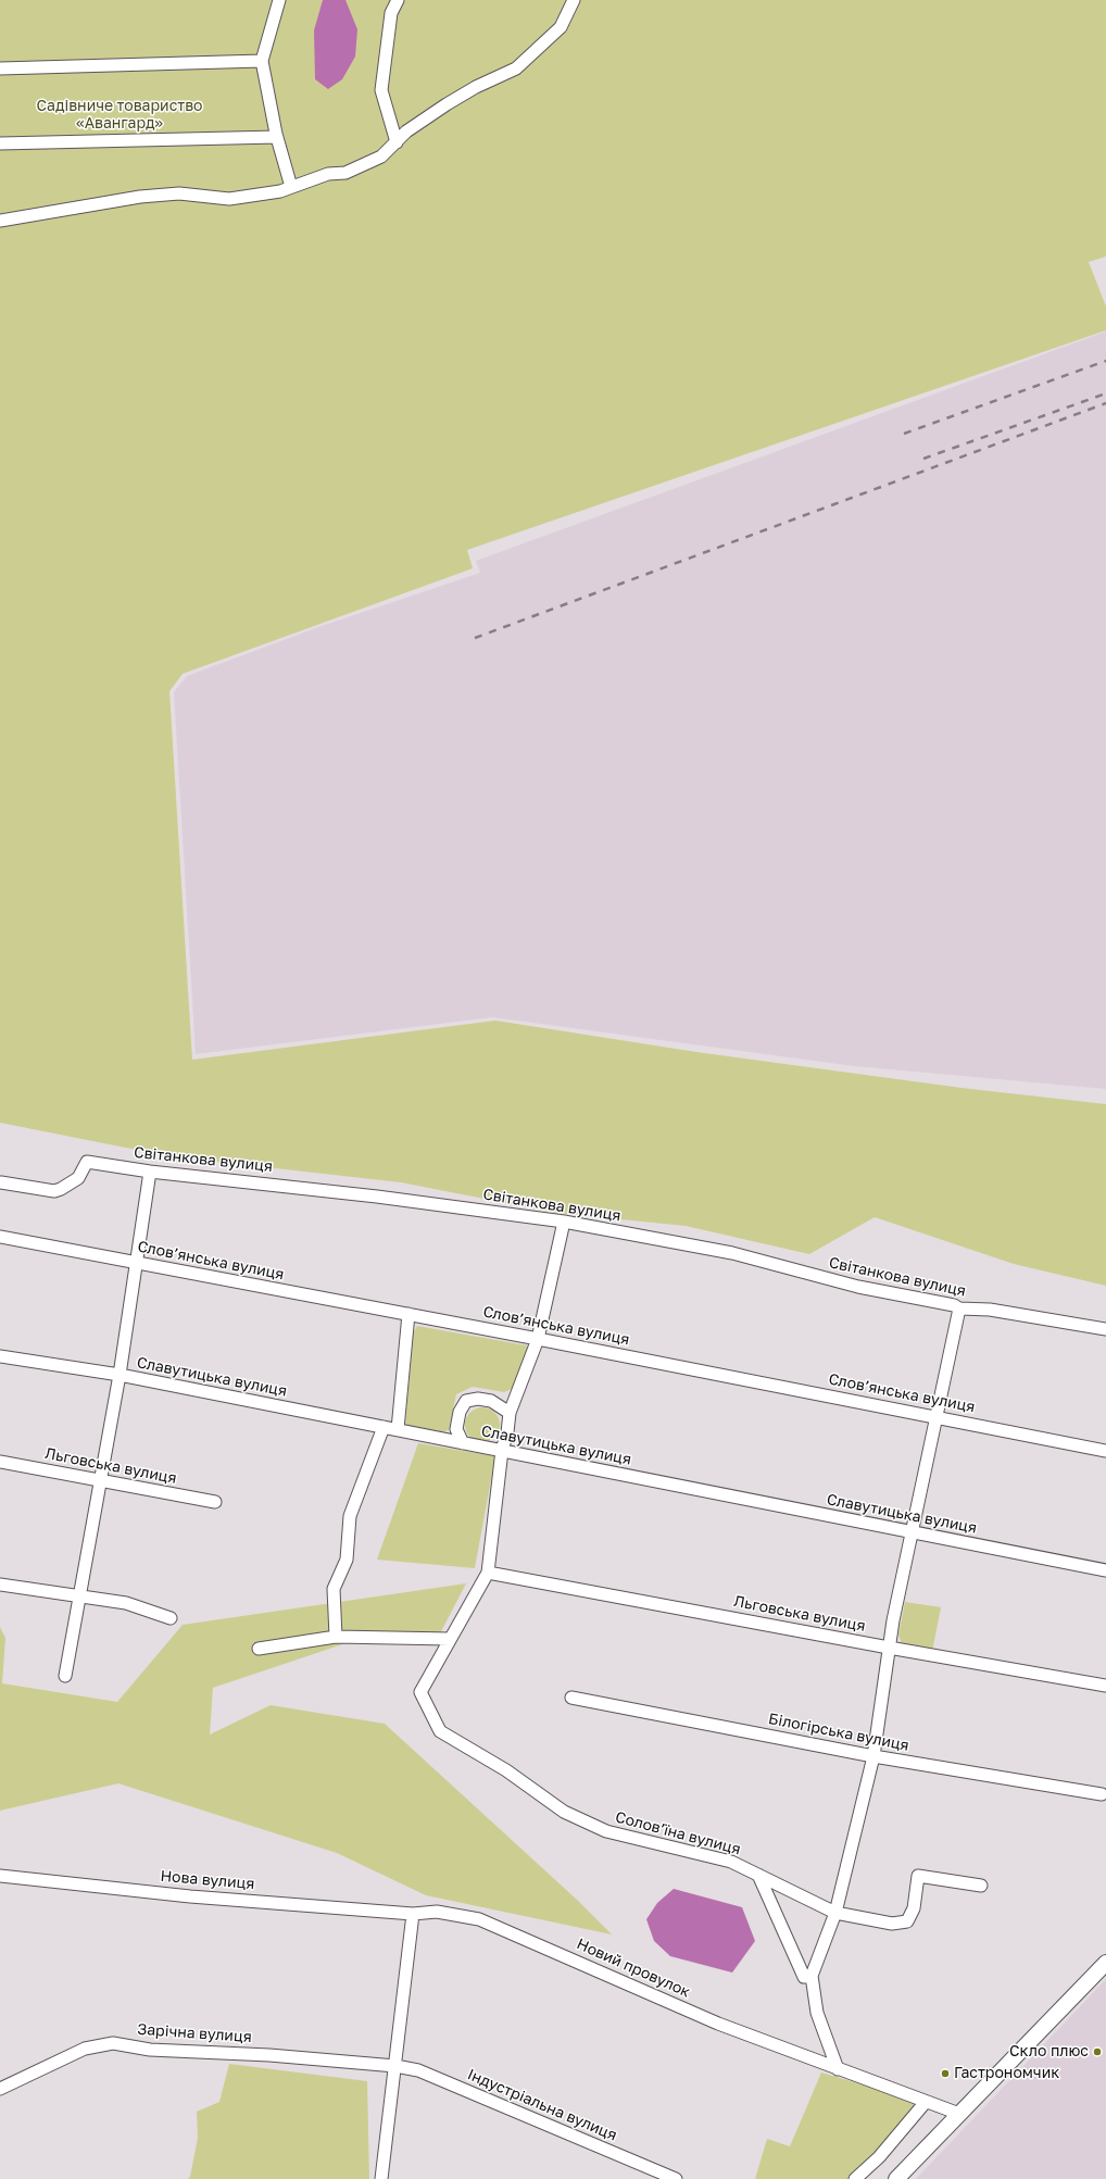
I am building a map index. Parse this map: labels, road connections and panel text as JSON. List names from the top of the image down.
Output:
{
  "streets": {
    "street": [
      "Світанкова вулиця",
      "Словʼянська вулиця",
      "Славутицька вулиця",
      "Льговська вулиця",
      "Білогірська вулиця",
      "Соловʼїна вулиця",
      "Нова вулиця",
      "Новий провулок",
      "Зарічна вулиця",
      "Індустріальна вулиця"
    ]
  },
  "crossings": [
    ["Нова вулиця", "Новий провулок"],
    ["Зарічна вулиця", "Індустріальна вулиця"]
  ],
  "parks": ["Садівниче товариство «Авангард»"],
  "places": ["Скло плюс", "Гастрономчик"]
}
